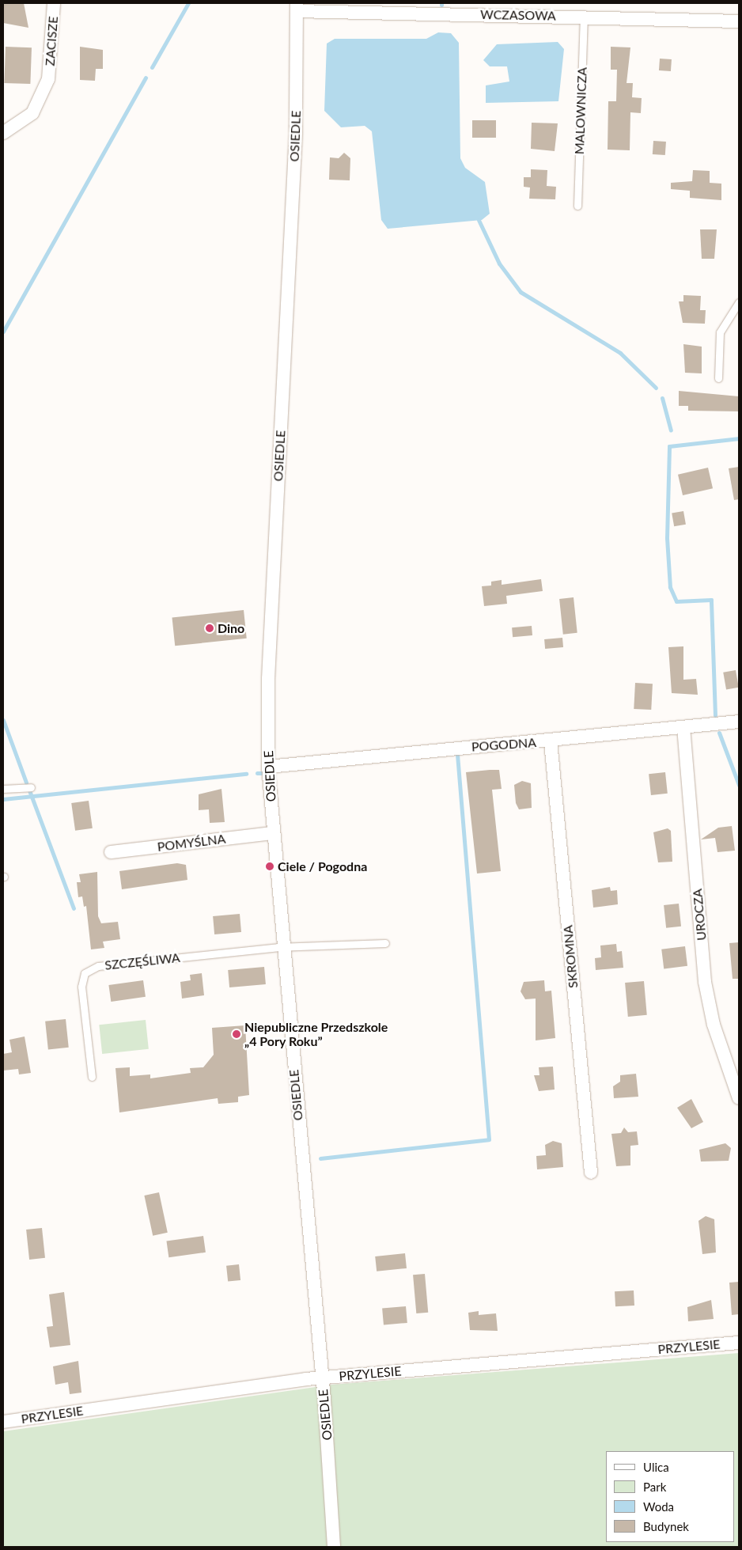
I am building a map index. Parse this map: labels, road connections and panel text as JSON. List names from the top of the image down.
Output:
{
  "streets": {
    "street": [
      "WCZASOWA",
      "ZACISZE",
      "OSIEDLE",
      "POGODNA",
      "POMYŚLNA",
      "UROCZA",
      "SKROMNA",
      "PRZYLESIE"
    ],
    "lane": ["MALOWNICZA", "SZCZĘŚLIWA"]
  },
  "crossings": [
    ["WCZASOWA", "MALOWNICZA"],
    ["WCZASOWA", "OSIEDLE"],
    ["OSIEDLE", "POGODNA"],
    ["OSIEDLE", "POMYŚLNA"],
    ["OSIEDLE", "SZCZĘŚLIWA"],
    ["OSIEDLE", "PRZYLESIE"],
    ["POGODNA", "UROCZA"],
    ["POGODNA", "SKROMNA"]
  ],
  "places": ["Dino", "Ciele / Pogodna", "Niepubliczne Przedszkole „4 Pory Roku”"],
  "legend": [
    "Ulica",
    "Park",
    "Woda",
    "Budynek"
  ]
}
